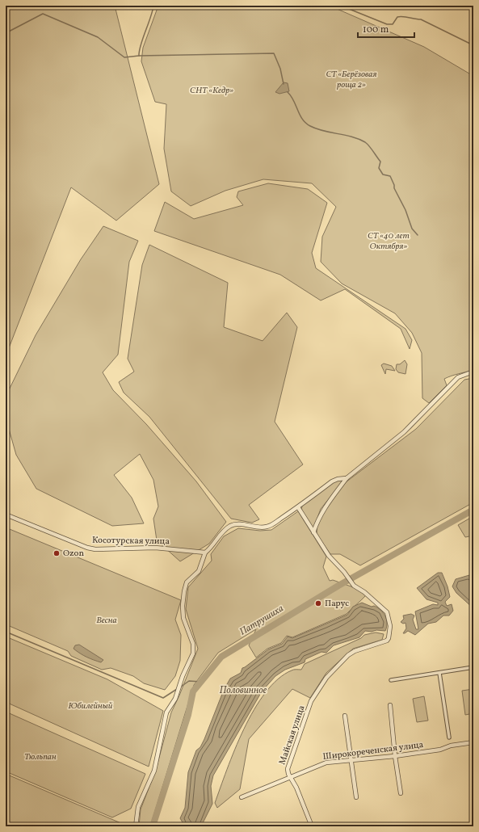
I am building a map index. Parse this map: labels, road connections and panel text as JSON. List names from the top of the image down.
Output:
{
  "streets": {
    "street": ["Косотурская улица", "Майская улица", "Широкореченская улица"]
  },
  "crossings": [
    ["Майская улица", "Широкореченская улица"]
  ],
  "water": ["Патрушиха", "Половинное"],
  "parks": [
    "СТ «Берёзовая роща 2»",
    "СНТ «Кедр»",
    "СТ «40 лет Октября»",
    "Весна",
    "Юбилейный",
    "Тюльпан"
  ],
  "places": ["Ozon", "Парус"],
  "scale_bar": "100 m"
}
